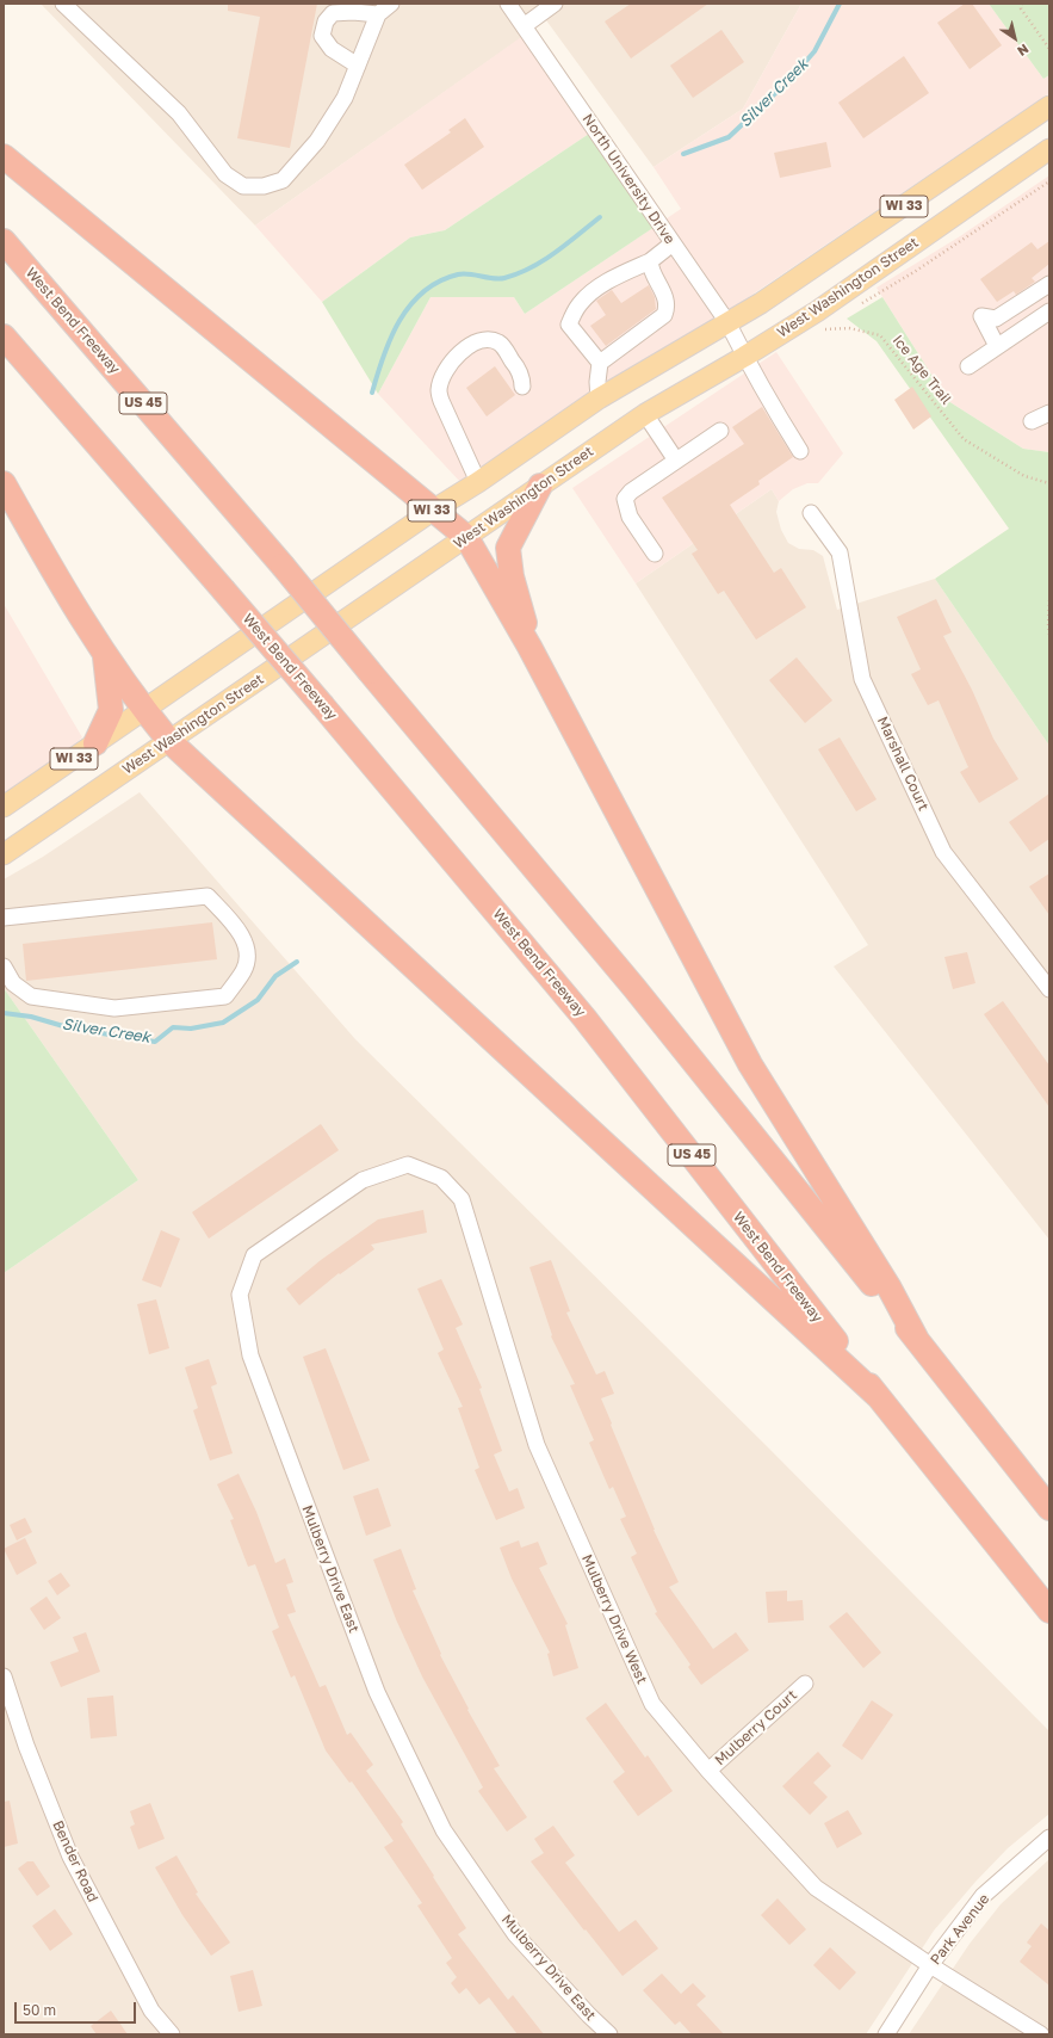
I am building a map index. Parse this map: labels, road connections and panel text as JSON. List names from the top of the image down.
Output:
{
  "streets": {
    "highway": ["West Bend Freeway", "US 45"],
    "main road": ["WI 33", "West Washington Street"],
    "street": [
      "North University Drive",
      "Marshall Court",
      "Mulberry Drive East",
      "Mulberry Drive West",
      "Mulberry Court",
      "Bender Road",
      "Park Avenue"
    ],
    "path": ["Ice Age Trail"]
  },
  "crossings": [
    ["North University Drive", "WI 33"],
    ["North University Drive", "West Washington Street"],
    ["Mulberry Drive East", "Mulberry Drive West"],
    ["Mulberry Drive West", "Mulberry Court"],
    ["Mulberry Drive West", "Park Avenue"]
  ],
  "water": ["Silver Creek"],
  "scale_bar": "50 m",
  "north": "bottom right"
}
